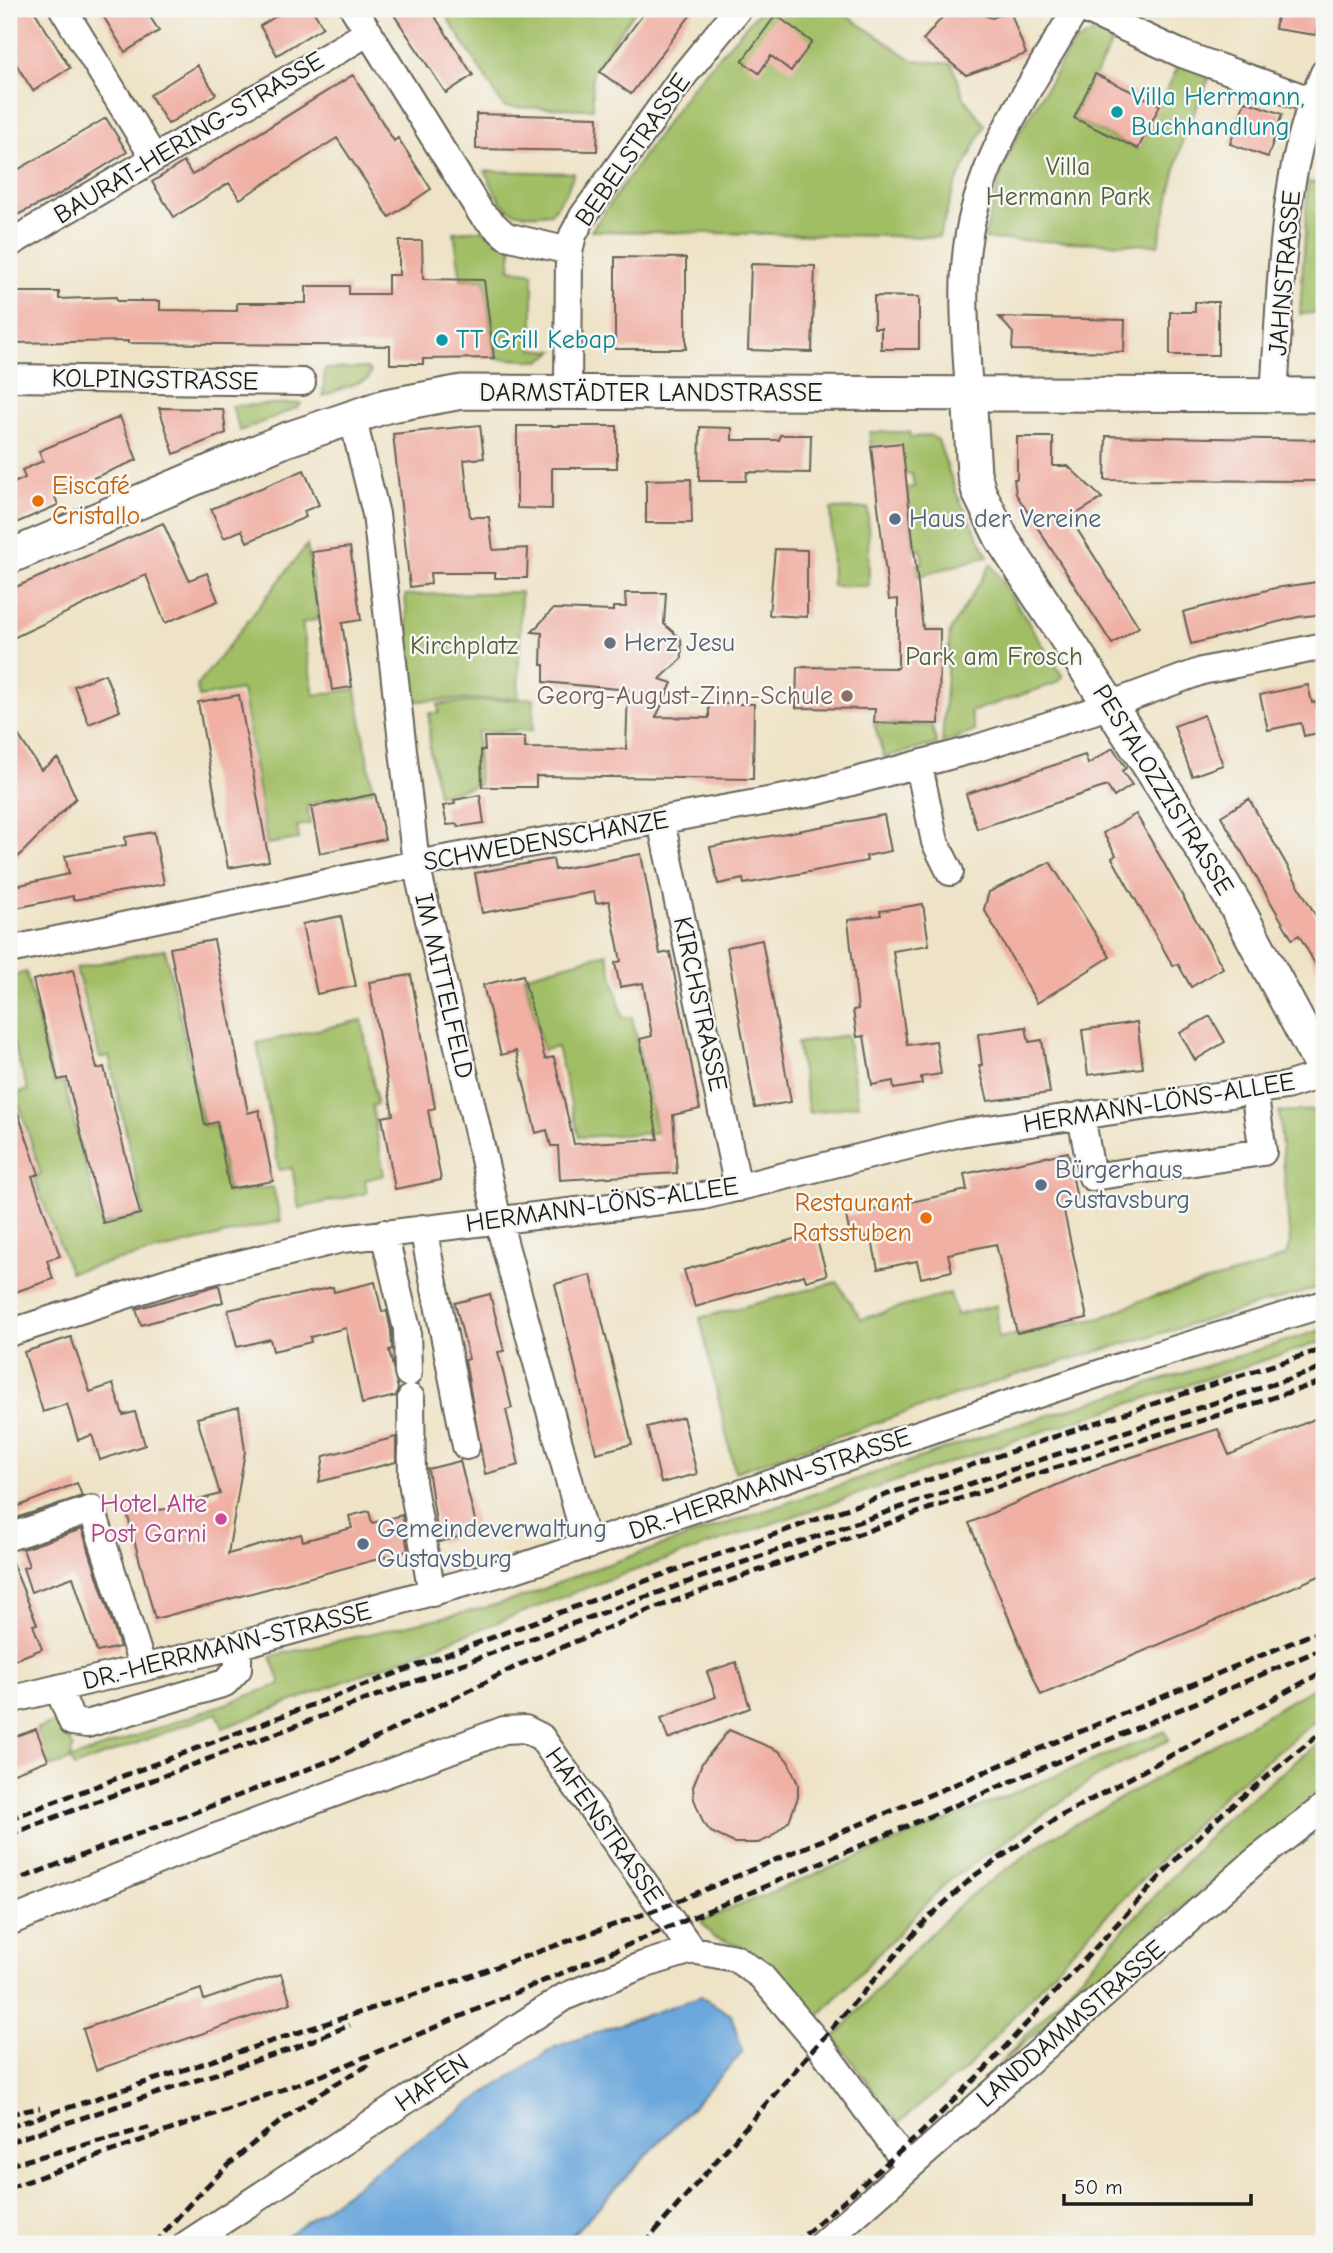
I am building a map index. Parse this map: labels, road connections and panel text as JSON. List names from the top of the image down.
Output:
{
  "streets": {
    "main road": ["DARMSTÄDTER LANDSTRASSE", "PESTALOZZISTRASSE"],
    "street": [
      "BAURAT-HERING-STRASSE",
      "BEBELSTRASSE",
      "JAHNSTRASSE",
      "KOLPINGSTRASSE",
      "SCHWEDENSCHANZE",
      "IM MITTELFELD",
      "KIRCHSTRASSE",
      "HERMANN-LÖNS-ALLEE",
      "DR.-HERRMANN-STRASSE",
      "HAFENSTRASSE",
      "LANDDAMMSTRASSE",
      "HAFEN"
    ]
  },
  "crossings": [
    ["BEBELSTRASSE", "DARMSTÄDTER LANDSTRASSE"],
    ["JAHNSTRASSE", "DARMSTÄDTER LANDSTRASSE"],
    ["DARMSTÄDTER LANDSTRASSE", "PESTALOZZISTRASSE"],
    ["DARMSTÄDTER LANDSTRASSE", "IM MITTELFELD"],
    ["PESTALOZZISTRASSE", "SCHWEDENSCHANZE"],
    ["PESTALOZZISTRASSE", "HERMANN-LÖNS-ALLEE"],
    ["SCHWEDENSCHANZE", "IM MITTELFELD"],
    ["SCHWEDENSCHANZE", "KIRCHSTRASSE"],
    ["IM MITTELFELD", "HERMANN-LÖNS-ALLEE"],
    ["IM MITTELFELD", "DR.-HERRMANN-STRASSE"],
    ["KIRCHSTRASSE", "HERMANN-LÖNS-ALLEE"],
    ["HAFENSTRASSE", "HAFEN"]
  ],
  "parks": ["Villa Hermann Park", "Kirchplatz", "Park am Frosch"],
  "places": [
    "Villa Herrmann, Buchhandlung",
    "TT Grill Kebap",
    "Eiscafé Cristallo",
    "Haus der Vereine",
    "Herz Jesu",
    "Georg-August-Zinn-Schule",
    "Bürgerhaus Gustavsburg",
    "Restaurant Ratsstuben",
    "Hotel Alte Post Garni",
    "Gemeindeverwaltung Gustavsburg"
  ],
  "scale_bar": "50 m"
}
